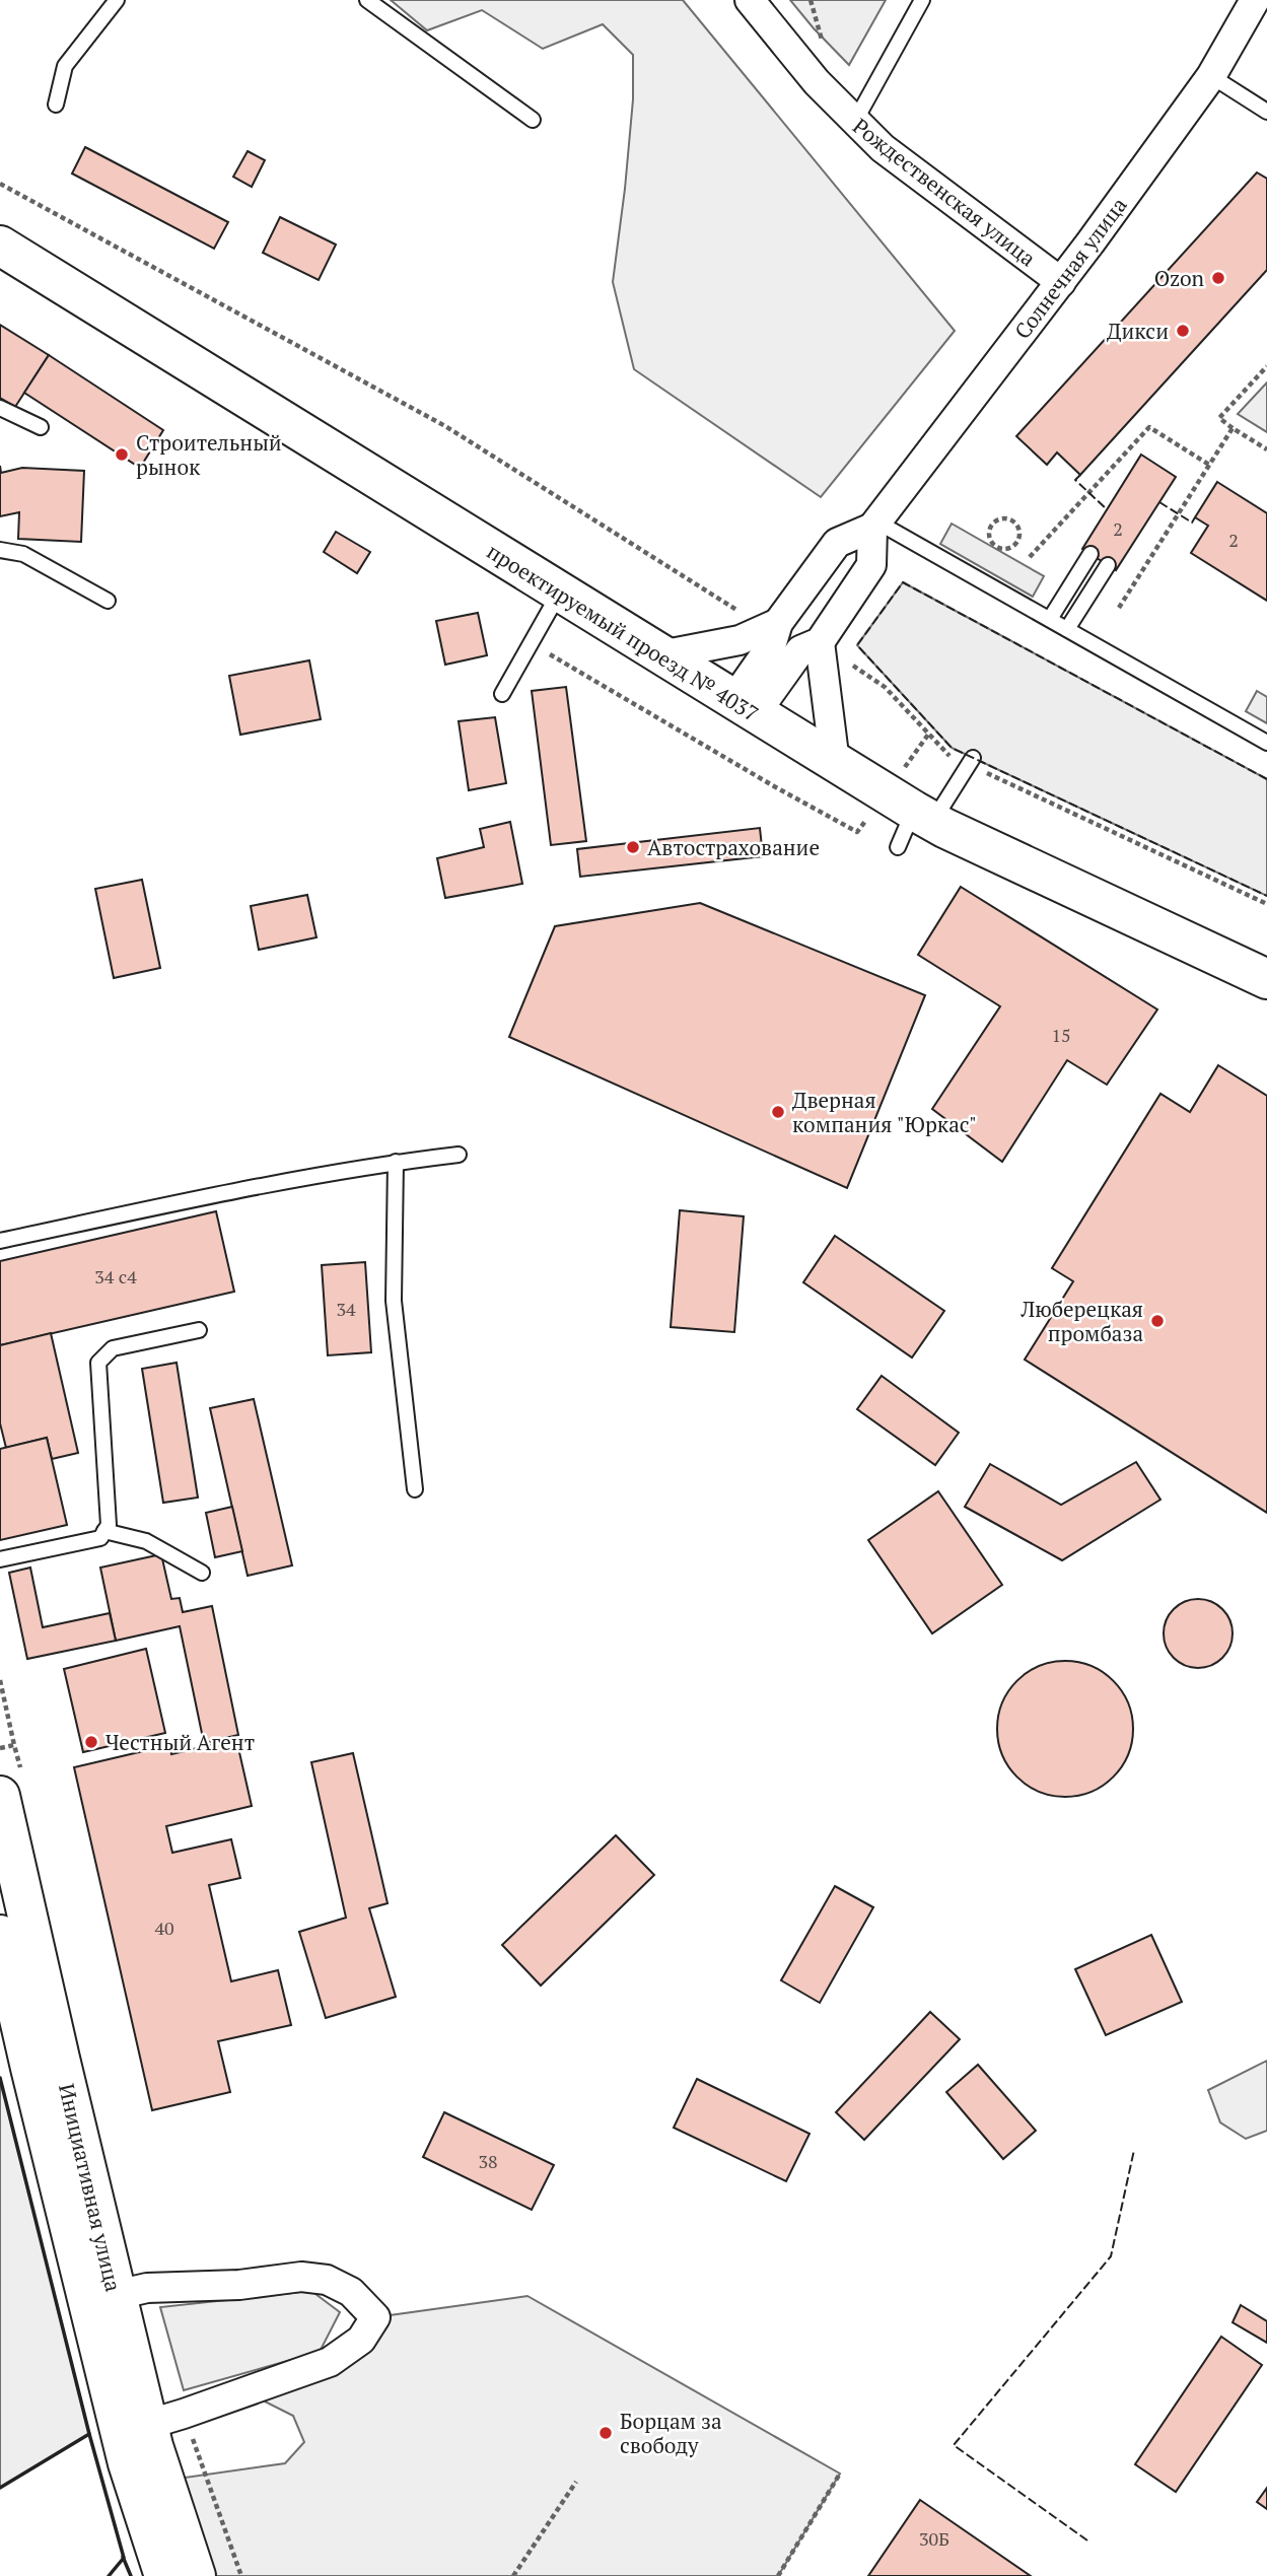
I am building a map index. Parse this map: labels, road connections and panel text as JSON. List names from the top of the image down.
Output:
{
  "streets": {
    "main road": ["проектируемый проезд № 4037", "Инициативная улица"],
    "street": ["Рождественская улица", "Солнечная улица"]
  },
  "crossings": [
    ["Рождественская улица", "Солнечная улица"]
  ],
  "places": [
    "Ozon",
    "Дикси",
    "Строительный рынок",
    "Автострахование",
    "Дверная компания \"Юркас\"",
    "Люберецкая промбаза",
    "Честный Агент",
    "Борцам за свободу"
  ],
  "house_numbers": [
    "2",
    "2",
    "15",
    "34 с4",
    "34",
    "40",
    "38",
    "30Б"
  ]
}
